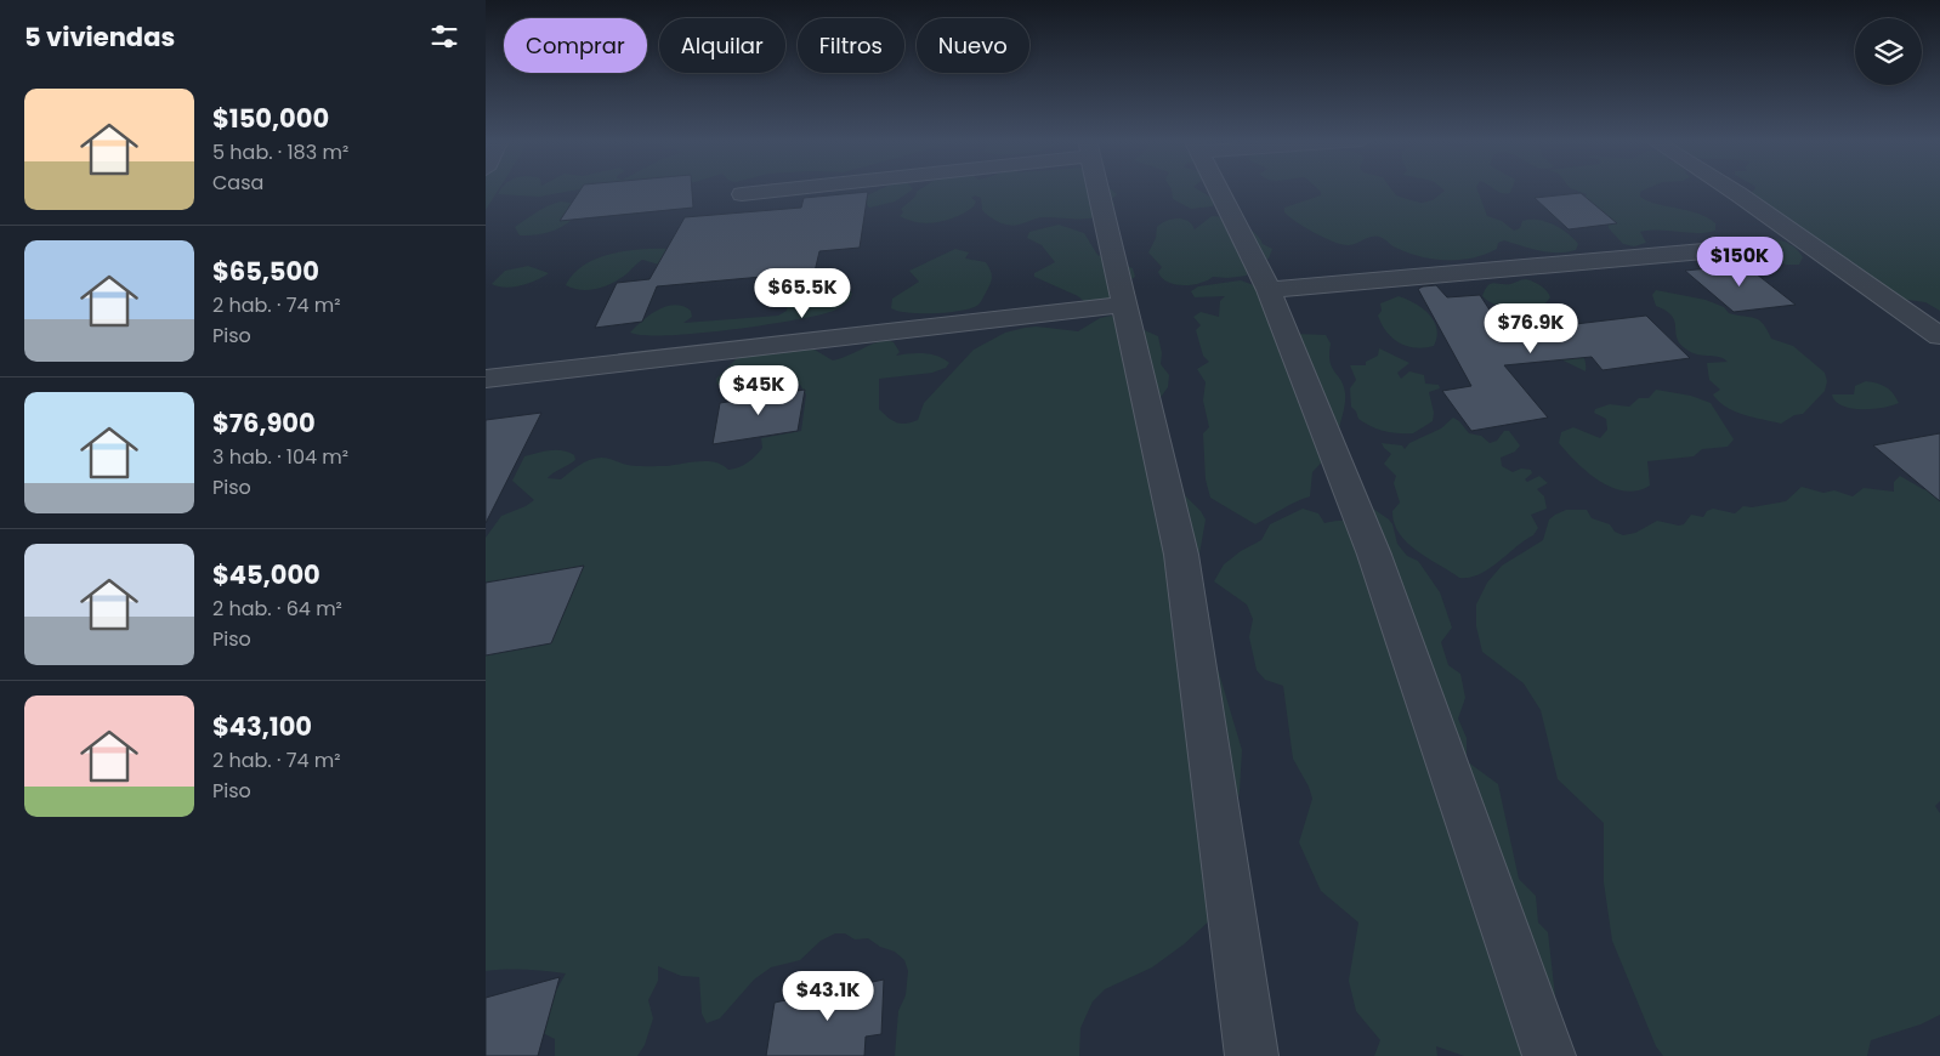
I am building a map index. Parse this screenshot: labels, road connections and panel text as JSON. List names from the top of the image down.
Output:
{
  "page": {
    "heading": "5 viviendas",
    "chip": [
      "Comprar",
      "Alquilar",
      "Filtros",
      "Nuevo"
    ],
    "list": [
      {
        "name": "$150,000",
        "note": "5 hab. · 183 m² · Casa"
      },
      {
        "name": "$65,500",
        "note": "2 hab. · 74 m² · Piso"
      },
      {
        "name": "$76,900",
        "note": "3 hab. · 104 m² · Piso"
      },
      {
        "name": "$45,000",
        "note": "2 hab. · 64 m² · Piso"
      },
      {
        "name": "$43,100",
        "note": "2 hab. · 74 m² · Piso"
      }
    ],
    "price": [
      "$150K",
      "$65.5K",
      "$76.9K",
      "$45K",
      "$43.1K"
    ]
  }
}
